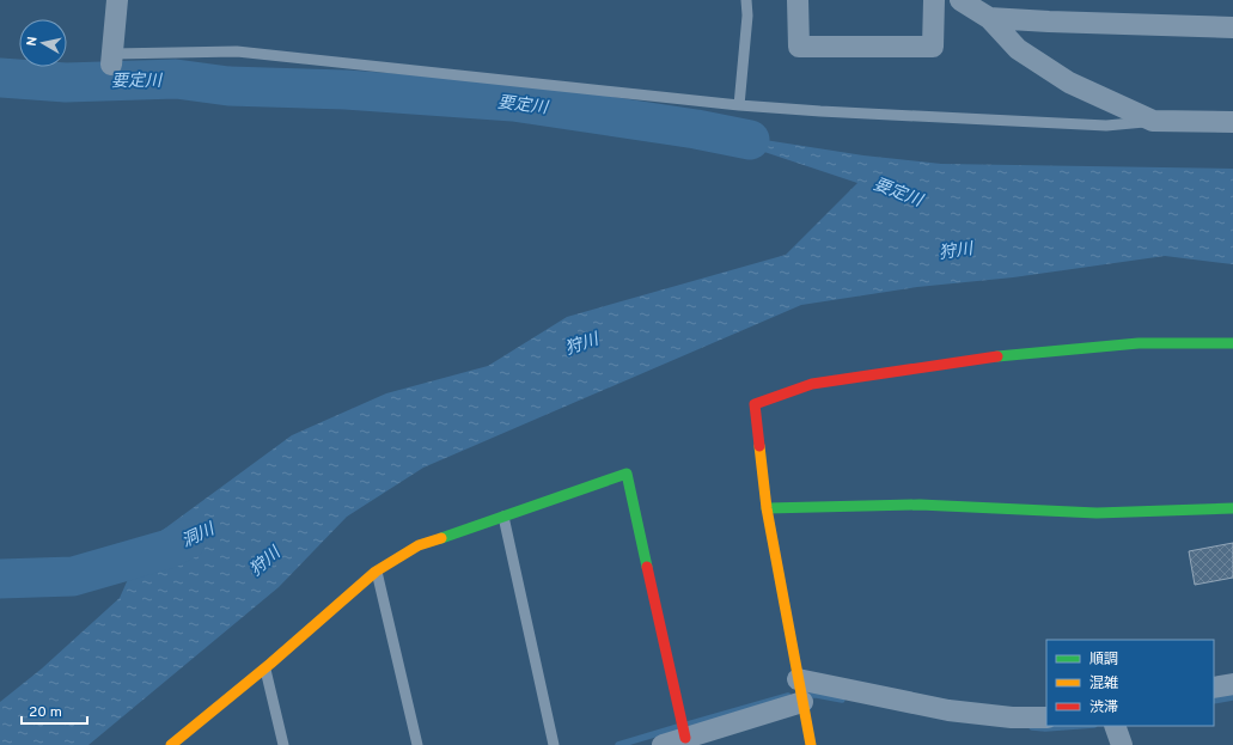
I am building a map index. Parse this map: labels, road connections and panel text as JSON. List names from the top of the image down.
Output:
{
  "water": ["要定川", "狩川", "洞川"],
  "legend": ["順調", "混雑", "渋滞"],
  "scale_bar": "20 m",
  "north": "left"
}
